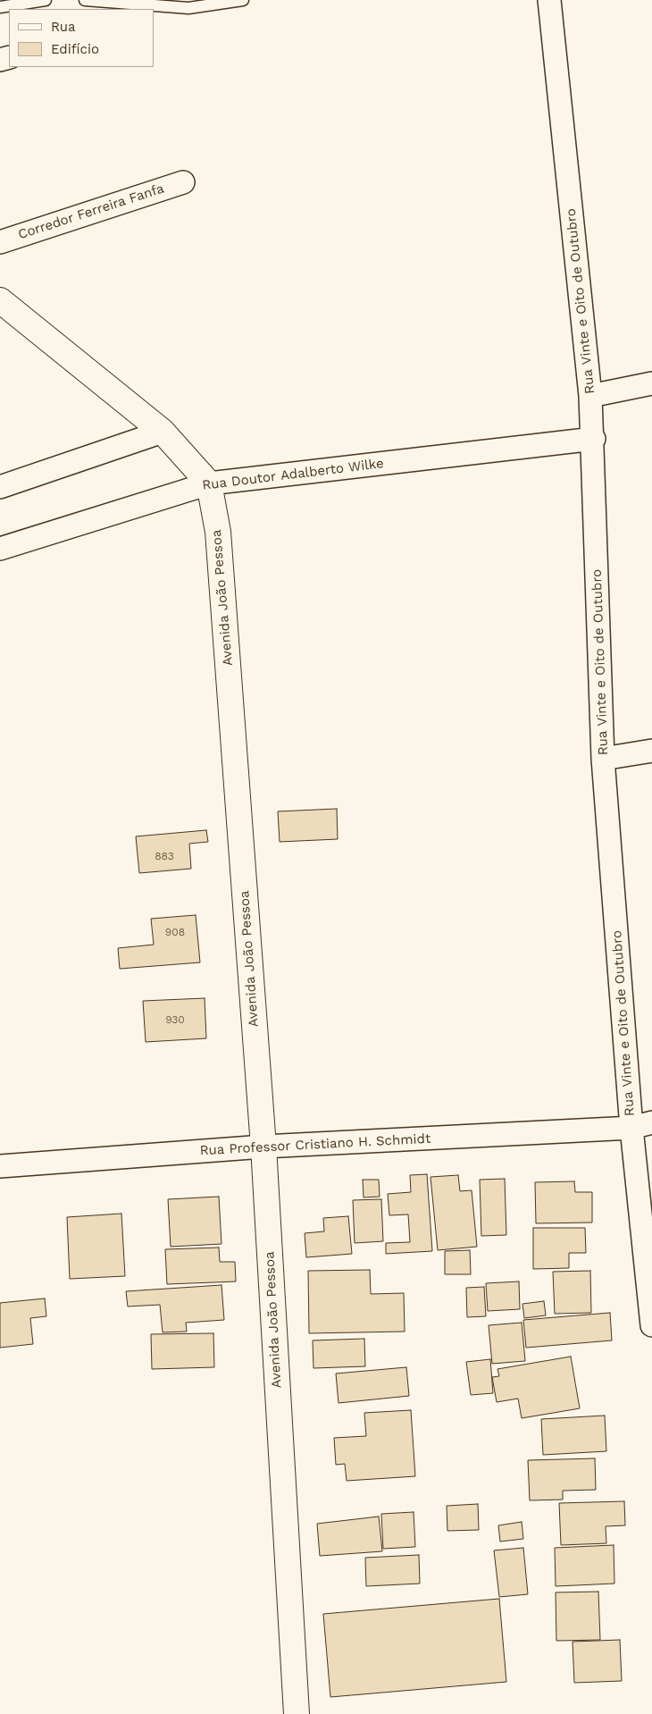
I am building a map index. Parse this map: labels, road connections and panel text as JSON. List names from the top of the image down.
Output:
{
  "streets": {
    "street": [
      "Corredor Ferreira Fanfa",
      "Rua Vinte e Oito de Outubro",
      "Rua Doutor Adalberto Wilke",
      "Avenida João Pessoa",
      "Rua Professor Cristiano H. Schmidt"
    ]
  },
  "crossings": [
    ["Rua Vinte e Oito de Outubro", "Rua Doutor Adalberto Wilke"],
    ["Rua Vinte e Oito de Outubro", "Rua Professor Cristiano H. Schmidt"],
    ["Rua Doutor Adalberto Wilke", "Avenida João Pessoa"],
    ["Avenida João Pessoa", "Rua Professor Cristiano H. Schmidt"]
  ],
  "house_numbers": ["883", "908", "930"],
  "legend": ["Rua", "Edifício"]
}
